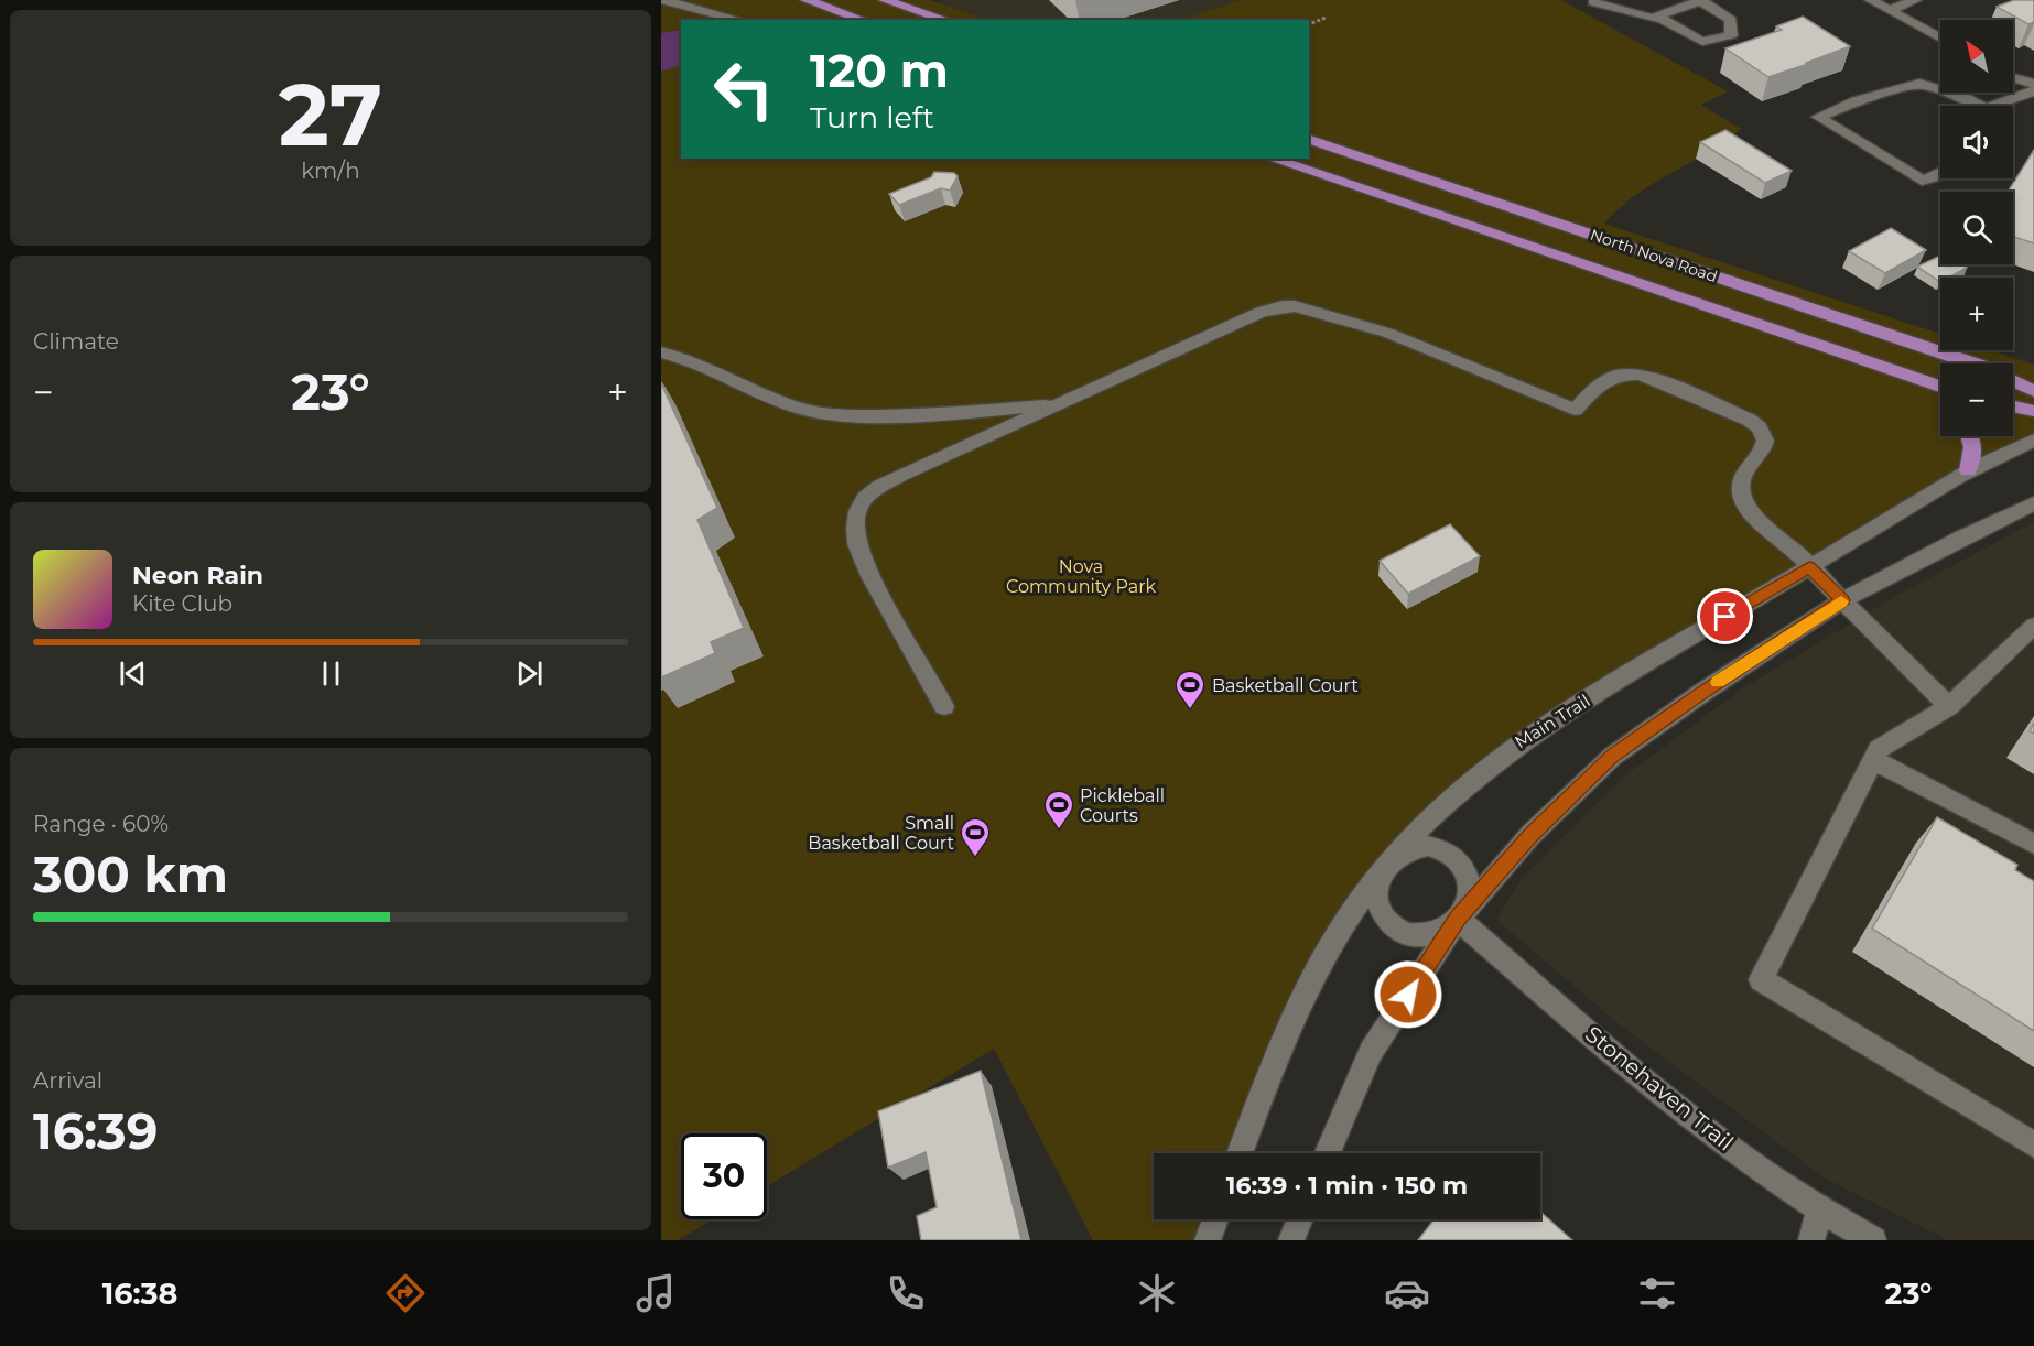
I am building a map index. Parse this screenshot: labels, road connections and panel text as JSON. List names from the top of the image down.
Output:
{
  "streets": {
    "main road": ["North Nova Road"],
    "street": ["Main Trail", "Stonehaven Trail"]
  },
  "crossings": [
    ["Main Trail", "Stonehaven Trail"]
  ],
  "parks": ["Nova Community Park"],
  "places": {
    "sports": ["Basketball Court", "Pickleball Courts", "Small Basketball Court"]
  },
  "north": "top left",
  "page": {
    "tile": [
      ["27", "km/h"],
      "Climate",
      ["Range · 60%", "300 km"],
      ["Arrival", "16:39"]
    ],
    "map_buttons": ["+", "−"],
    "turn": ["120 m", "Turn left"],
    "heat": ["−", "23°", "+"],
    "song": ["Neon Rain", "Kite Club"],
    "limit": "30",
    "trip": "16:39 · 1 min · 150 m",
    "tabs": ["16:38", "23°"]
  }
}
